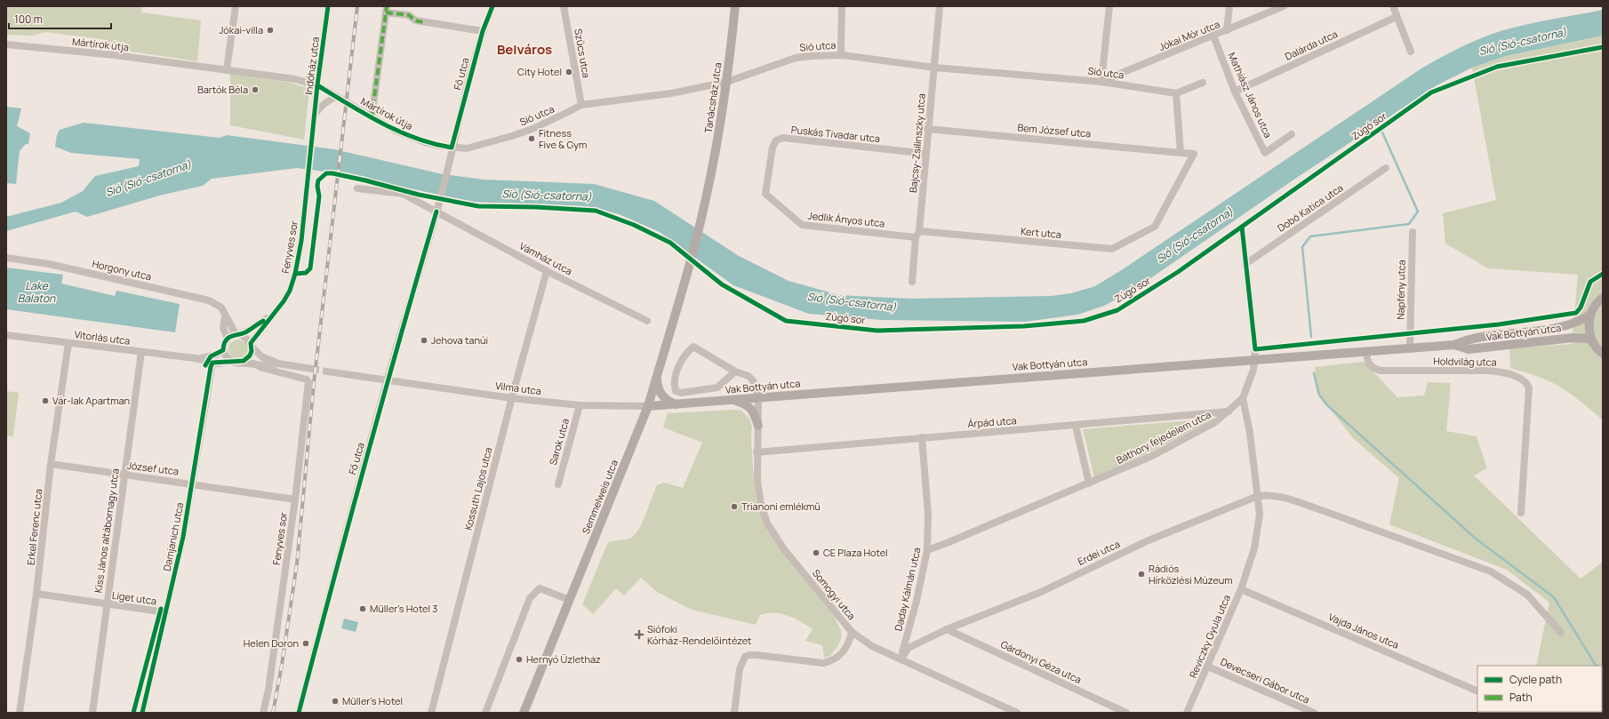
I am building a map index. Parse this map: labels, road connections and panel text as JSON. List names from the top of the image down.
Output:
{
  "streets": {
    "main road": ["Tanácsház utca", "Vak Bottyán utca", "Semmelweis utca"],
    "street": [
      "Jókai Mór utca",
      "Mártírok útja",
      "Dalárda utca",
      "Sió utca",
      "Szűcs utca",
      "Indóház utca",
      "Fő utca",
      "Mathiász János utca",
      "Bem József utca",
      "Puskás Tivadar utca",
      "Bajcsy-Zsilinszky utca",
      "Dobó Katica utca",
      "Jedlik Ányos utca",
      "Kert utca",
      "Fenyves sor",
      "Vámház utca",
      "Horgony utca",
      "Napfény utca",
      "Vitorlás utca",
      "Holdvilág utca",
      "Vilma utca",
      "Árpád utca",
      "Báthory fejedelem utca",
      "Sarok utca",
      "József utca",
      "Kossuth Lajos utca",
      "Erkel Ferenc utca",
      "Kiss János altábornagy utca",
      "Damjanich utca",
      "Erdei utca",
      "Daday Kálmán utca",
      "Somogyi utca",
      "Liget utca",
      "Vajda János utca",
      "Reviczky Gyula utca",
      "Gárdonyi Géza utca",
      "Devecseri Gábor utca"
    ],
    "cycle path": ["Zúgó sor"]
  },
  "crossings": [
    ["Jókai Mór utca", "Sió utca"],
    ["Jókai Mór utca", "Mathiász János utca"],
    ["Mártírok útja", "Sió utca"],
    ["Mártírok útja", "Indóház utca"],
    ["Mártírok útja", "Fő utca"],
    ["Dalárda utca", "Mathiász János utca"],
    ["Sió utca", "Szűcs utca"],
    ["Sió utca", "Fő utca"],
    ["Sió utca", "Tanácsház utca"],
    ["Sió utca", "Bajcsy-Zsilinszky utca"],
    ["Indóház utca", "Fenyves sor"],
    ["Fő utca", "Vámház utca"],
    ["Fő utca", "Vilma utca"],
    ["Tanácsház utca", "Semmelweis utca"],
    ["Bem József utca", "Bajcsy-Zsilinszky utca"],
    ["Bem József utca", "Kert utca"],
    ["Puskás Tivadar utca", "Bajcsy-Zsilinszky utca"],
    ["Puskás Tivadar utca", "Jedlik Ányos utca"],
    ["Bajcsy-Zsilinszky utca", "Jedlik Ányos utca"],
    ["Bajcsy-Zsilinszky utca", "Kert utca"],
    ["Dobó Katica utca", "Báthory fejedelem utca"],
    ["Jedlik Ányos utca", "Kert utca"],
    ["Fenyves sor", "Horgony utca"],
    ["Fenyves sor", "Vitorlás utca"],
    ["Fenyves sor", "József utca"],
    ["Vámház utca", "Kossuth Lajos utca"],
    ["Horgony utca", "Vitorlás utca"],
    ["Napfény utca", "Vak Bottyán utca"],
    ["Vak Bottyán utca", "Holdvilág utca"],
    ["Vak Bottyán utca", "Vilma utca"],
    ["Vak Bottyán utca", "Báthory fejedelem utca"],
    ["Vak Bottyán utca", "Semmelweis utca"],
    ["Vak Bottyán utca", "Somogyi utca"],
    ["Vitorlás utca", "Erkel Ferenc utca"],
    ["Vitorlás utca", "Kiss János altábornagy utca"],
    ["Vitorlás utca", "Damjanich utca"],
    ["Vilma utca", "Sarok utca"],
    ["Vilma utca", "Kossuth Lajos utca"],
    ["Vilma utca", "Semmelweis utca"],
    ["Árpád utca", "Báthory fejedelem utca"],
    ["Árpád utca", "Daday Kálmán utca"],
    ["Árpád utca", "Somogyi utca"],
    ["Báthory fejedelem utca", "Daday Kálmán utca"],
    ["Báthory fejedelem utca", "Reviczky Gyula utca"],
    ["József utca", "Erkel Ferenc utca"],
    ["József utca", "Kiss János altábornagy utca"],
    ["József utca", "Damjanich utca"],
    ["Erkel Ferenc utca", "Liget utca"],
    ["Kiss János altábornagy utca", "Liget utca"],
    ["Damjanich utca", "Liget utca"],
    ["Erdei utca", "Daday Kálmán utca"],
    ["Erdei utca", "Somogyi utca"],
    ["Erdei utca", "Reviczky Gyula utca"],
    ["Erdei utca", "Gárdonyi Géza utca"],
    ["Daday Kálmán utca", "Somogyi utca"],
    ["Vajda János utca", "Reviczky Gyula utca"],
    ["Reviczky Gyula utca", "Devecseri Gábor utca"]
  ],
  "districts": ["Belváros"],
  "water": ["Sió (Sió-csatorna)", "Lake Balaton"],
  "places": {
    "other": [
      "Jókai-villa",
      "City Hotel",
      "Bartók Béla",
      "Fitness Five & Gym",
      "Jehova tanúi",
      "Vár-lak Apartman",
      "Trianoni emlékmű",
      "CE Plaza Hotel",
      "Rádiós Hírközlési Múzeum",
      "Müller's Hotel 3",
      "Helen Doron",
      "Hernyó Üzletház",
      "Müller's Hotel"
    ],
    "health": ["Siófoki Kórház-Rendelőintézet"]
  },
  "legend": ["Cycle path", "Path"],
  "scale_bar": "100 m"
}
